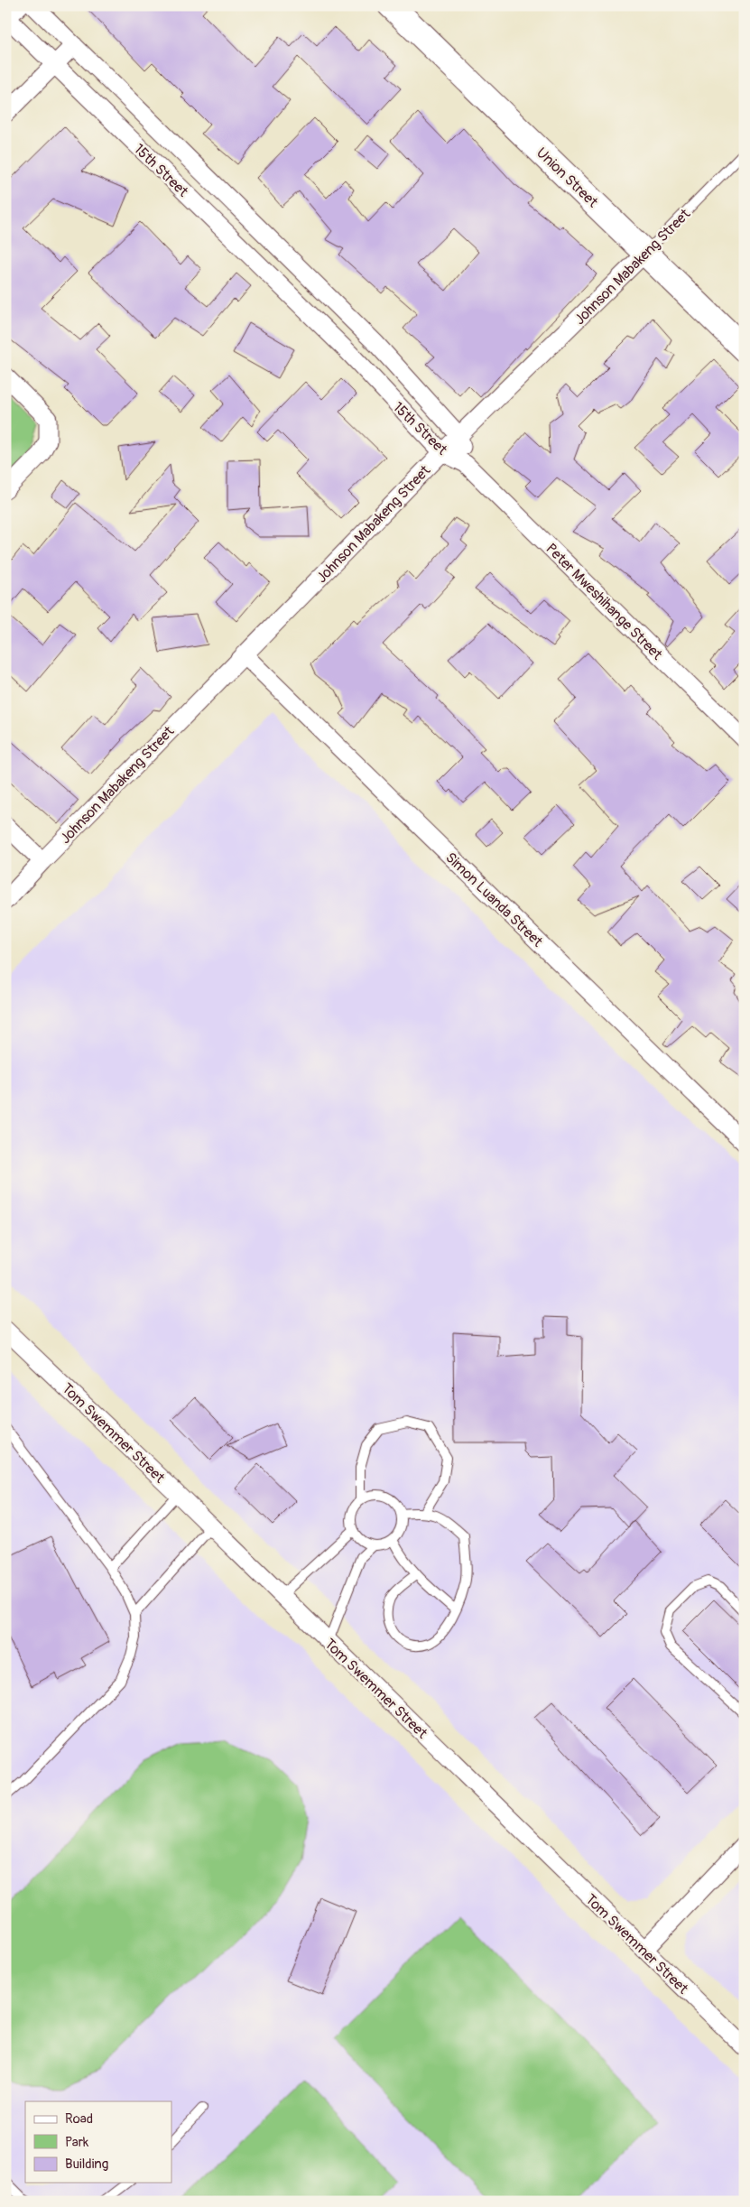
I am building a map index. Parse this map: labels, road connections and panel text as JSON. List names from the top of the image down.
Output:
{
  "streets": {
    "main road": ["Union Street"],
    "street": [
      "15th Street",
      "Johnson Mabakeng Street",
      "Peter Mweshihange Street",
      "Simon Luanda Street",
      "Tom Swemmer Street"
    ]
  },
  "crossings": [
    ["15th Street", "Johnson Mabakeng Street"],
    ["15th Street", "Peter Mweshihange Street"],
    ["Union Street", "Johnson Mabakeng Street"],
    ["Johnson Mabakeng Street", "Simon Luanda Street"]
  ],
  "legend": ["Road", "Park", "Building"]
}
